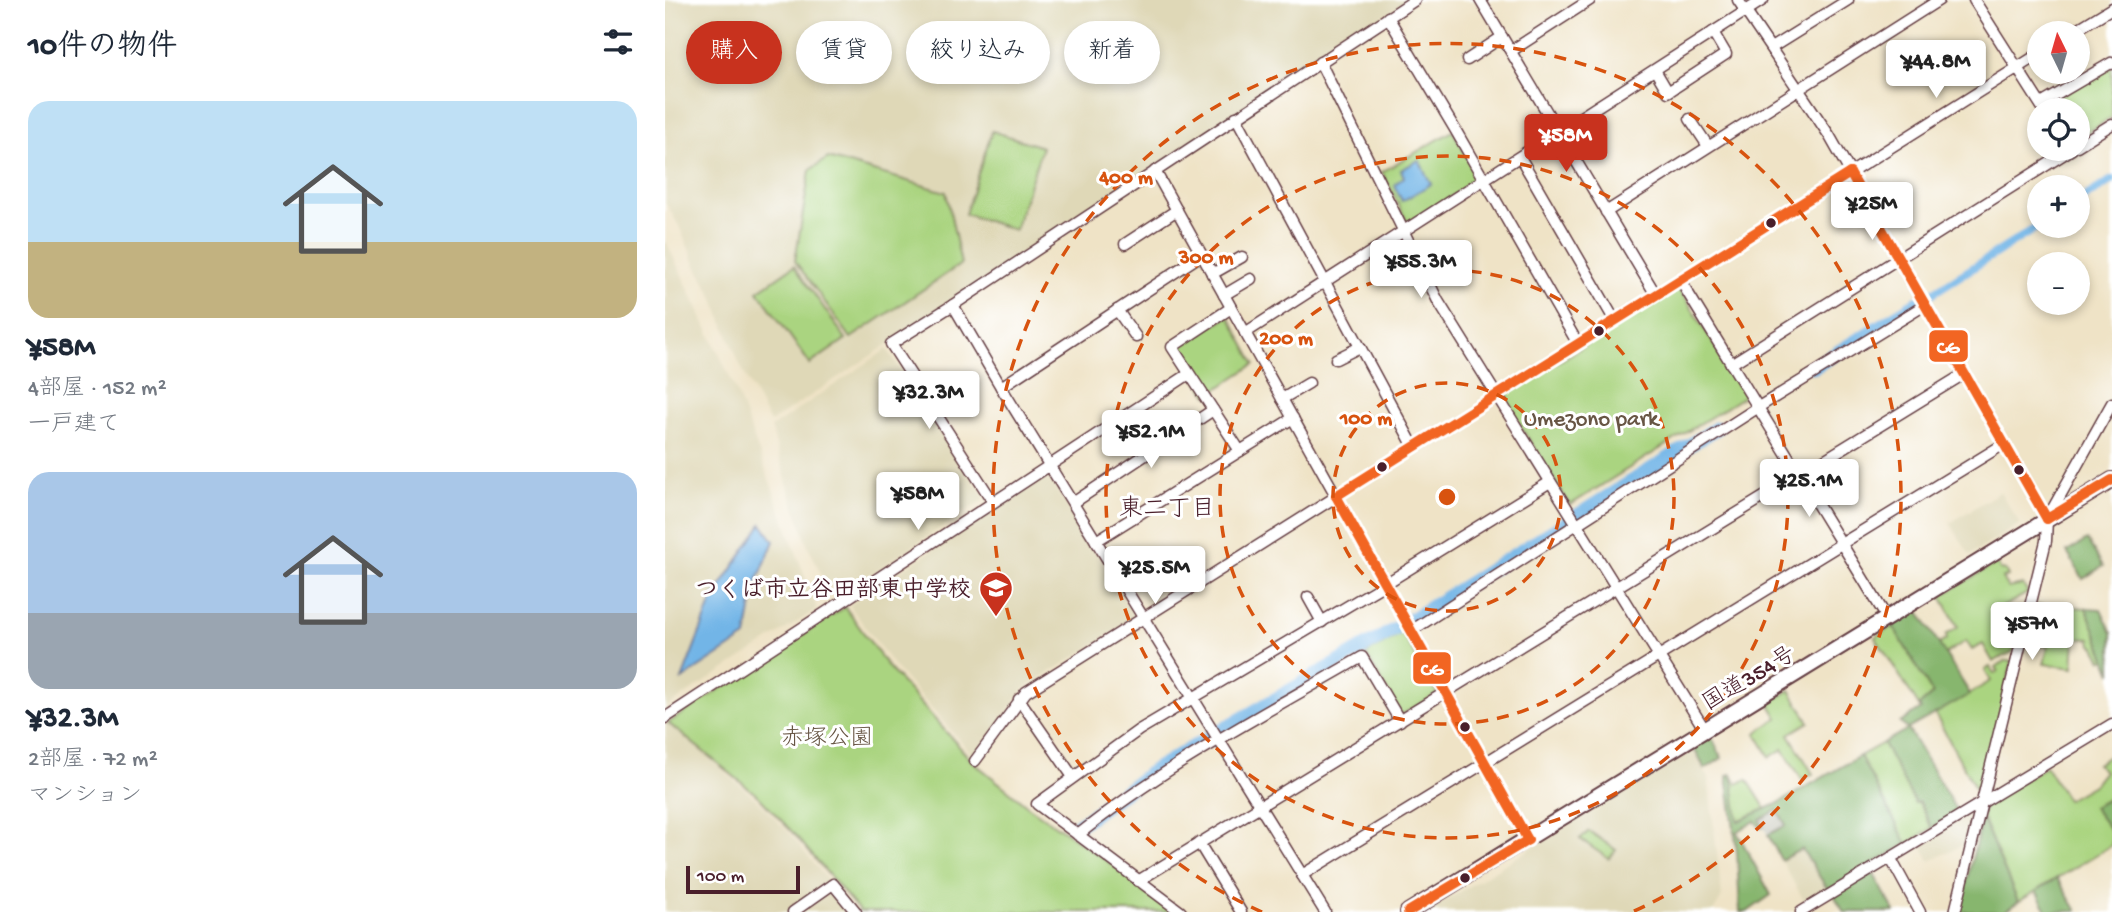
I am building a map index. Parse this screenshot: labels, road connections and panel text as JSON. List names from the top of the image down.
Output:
{
  "streets": {
    "highway": ["国道354号"]
  },
  "districts": ["東二丁目"],
  "parks": ["Umezono park", "赤塚公園"],
  "places": {
    "school or university": ["つくば市立谷田部東中学校"]
  },
  "lines": ["transit line CG"],
  "scale_bar": "100 m",
  "north": "top",
  "page": {
    "heading": "10件の物件",
    "map_buttons": ["+", "−"],
    "chip": [
      "購入",
      "賃貸",
      "絞り込み",
      "新着"
    ],
    "price": [
      "¥44.8M",
      "¥58M",
      "¥25M",
      "¥55.3M",
      "¥32.3M",
      "¥52.1M",
      "¥25.1M",
      "¥58M",
      "¥25.5M",
      "¥57M"
    ],
    "list": [
      {
        "name": "¥58M",
        "note": "4部屋 · 152 m² · 一戸建て"
      },
      {
        "name": "¥32.3M",
        "note": "2部屋 · 72 m² · マンション"
      }
    ],
    "scale": "100 m"
  },
  "rings": [
    "400 m",
    "300 m",
    "200 m",
    "100 m"
  ]
}
